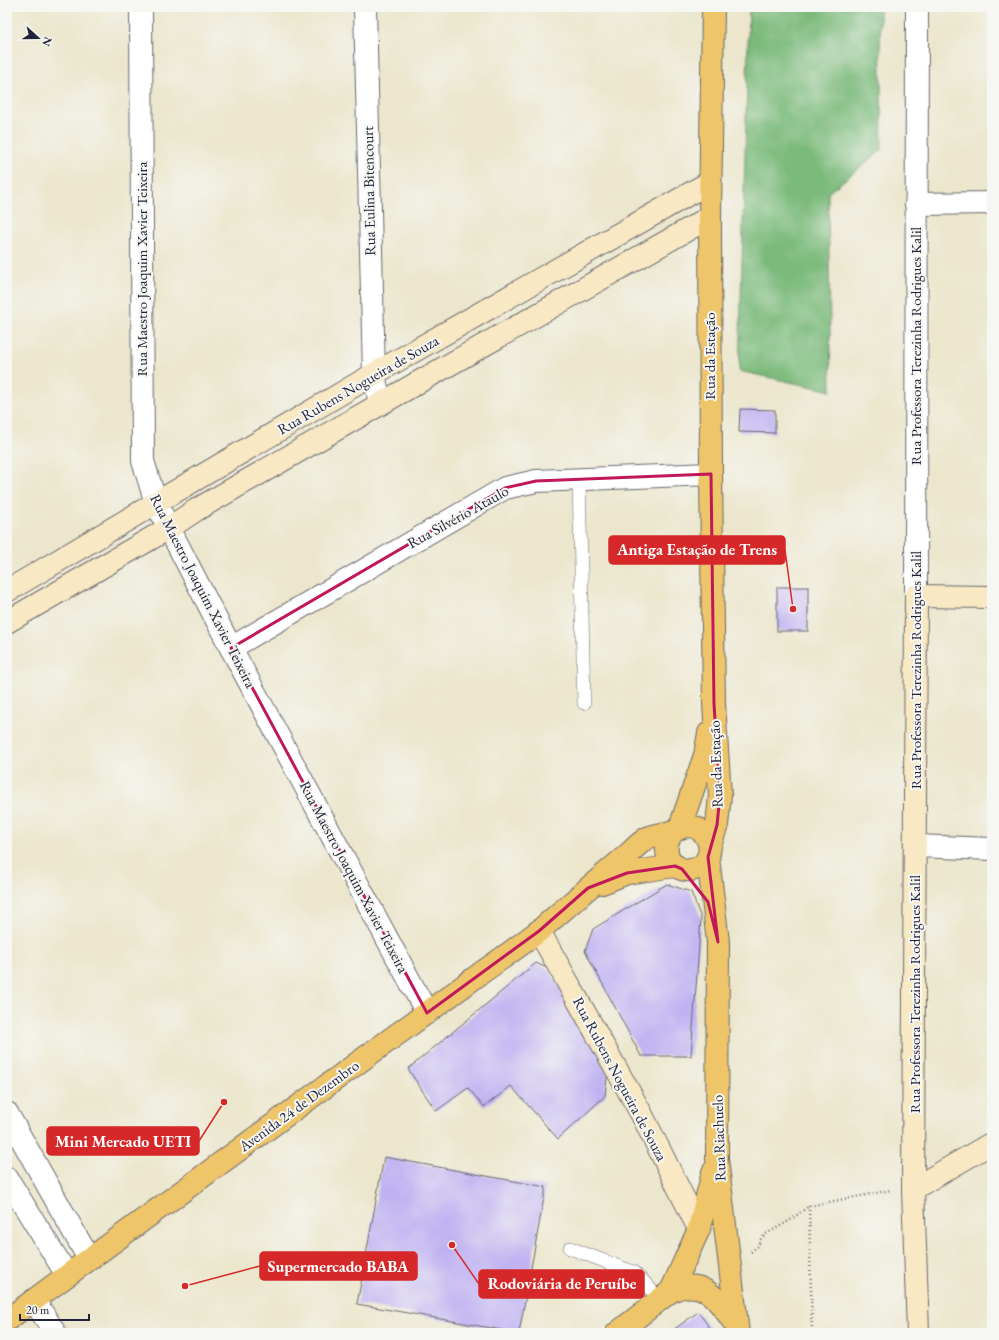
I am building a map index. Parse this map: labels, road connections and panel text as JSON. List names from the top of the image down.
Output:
{
  "streets": {
    "main road": ["Rua da Estação", "Avenida 24 de Dezembro", "Rua Riachuelo"],
    "street": [
      "Rua Eulina Bitencourt",
      "Rua Maestro Joaquim Xavier Teixeira",
      "Rua Professora Terezinha Rodrigues Kalil",
      "Rua Rubens Nogueira de Souza",
      "Rua Silvério Ataulo"
    ]
  },
  "crossings": [
    ["Rua Eulina Bitencourt", "Rua Rubens Nogueira de Souza"],
    ["Rua Maestro Joaquim Xavier Teixeira", "Rua Rubens Nogueira de Souza"],
    ["Rua Maestro Joaquim Xavier Teixeira", "Rua Silvério Ataulo"],
    ["Rua Maestro Joaquim Xavier Teixeira", "Avenida 24 de Dezembro"],
    ["Rua da Estação", "Rua Rubens Nogueira de Souza"],
    ["Rua da Estação", "Rua Silvério Ataulo"],
    ["Rua da Estação", "Avenida 24 de Dezembro"],
    ["Rua da Estação", "Rua Riachuelo"],
    ["Rua Rubens Nogueira de Souza", "Avenida 24 de Dezembro"],
    ["Avenida 24 de Dezembro", "Rua Riachuelo"]
  ],
  "places": [
    "Antiga Estação de Trens",
    "Mini Mercado UETI",
    "Rodoviária de Peruíbe",
    "Supermercado BABA"
  ],
  "scale_bar": "20 m",
  "north": "right"
}
